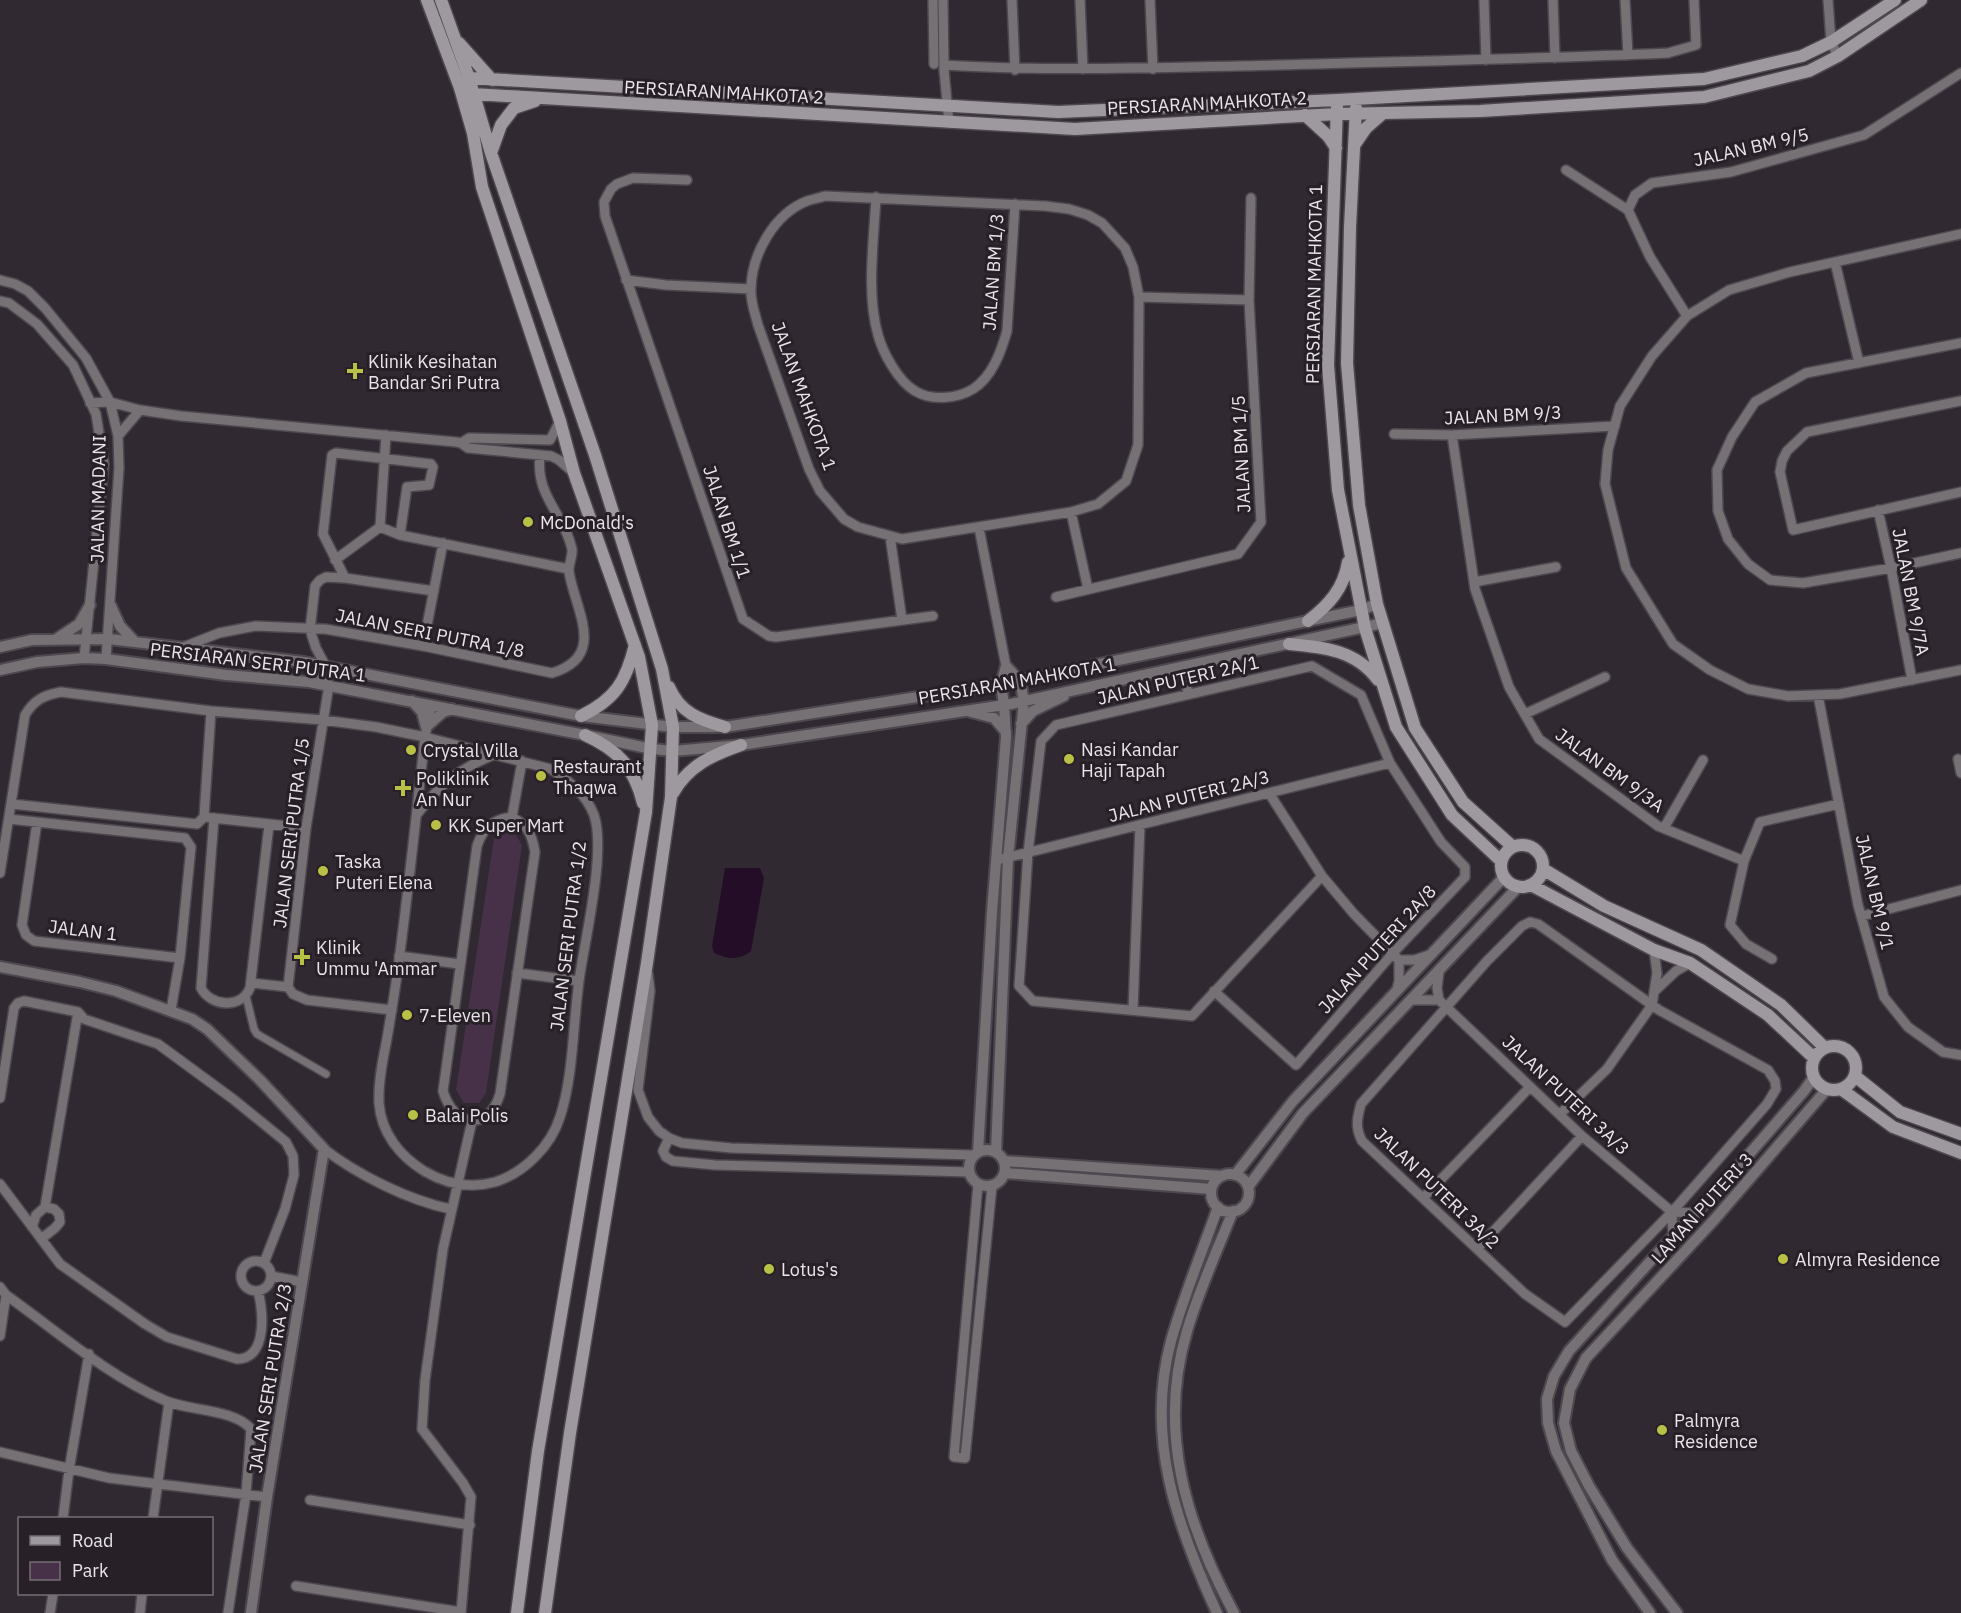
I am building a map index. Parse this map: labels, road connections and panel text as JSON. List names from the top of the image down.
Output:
{
  "streets": {
    "main road": ["PERSIARAN MAHKOTA 2", "PERSIARAN MAHKOTA 1"],
    "street": [
      "JALAN BM 9/5",
      "JALAN BM 1/3",
      "JALAN MAHKOTA 1",
      "JALAN BM 9/3",
      "JALAN BM 1/5",
      "JALAN MADANI",
      "JALAN BM 1/1",
      "JALAN BM 9/7A",
      "JALAN SERI PUTRA 1/8",
      "PERSIARAN SERI PUTRA 1",
      "JALAN PUTERI 2A/1",
      "JALAN BM 9/3A",
      "JALAN PUTERI 2A/3",
      "JALAN SERI PUTRA 1/5",
      "JALAN BM 9/1",
      "JALAN 1",
      "JALAN SERI PUTRA 1/2",
      "JALAN PUTERI 2A/8",
      "JALAN PUTERI 3A/3",
      "JALAN PUTERI 3A/2",
      "LAMAN PUTERI 3",
      "JALAN SERI PUTRA 2/3"
    ]
  },
  "crossings": [
    ["PERSIARAN MAHKOTA 2", "PERSIARAN MAHKOTA 1"],
    ["JALAN BM 1/3", "JALAN MAHKOTA 1"],
    ["PERSIARAN MAHKOTA 1", "PERSIARAN SERI PUTRA 1"],
    ["PERSIARAN MAHKOTA 1", "LAMAN PUTERI 3"],
    ["JALAN BM 9/3", "JALAN BM 9/3A"],
    ["JALAN MADANI", "PERSIARAN SERI PUTRA 1"],
    ["JALAN SERI PUTRA 1/8", "PERSIARAN SERI PUTRA 1"],
    ["PERSIARAN SERI PUTRA 1", "JALAN SERI PUTRA 1/5"],
    ["JALAN PUTERI 2A/1", "JALAN PUTERI 2A/3"],
    ["JALAN PUTERI 2A/1", "JALAN PUTERI 2A/8"],
    ["JALAN PUTERI 2A/3", "JALAN PUTERI 2A/8"],
    ["JALAN SERI PUTRA 1/5", "JALAN SERI PUTRA 1/2"],
    ["JALAN PUTERI 3A/3", "JALAN PUTERI 3A/2"]
  ],
  "places": {
    "health": ["Klinik Kesihatan Bandar Sri Putra", "Poliklinik An Nur", "Klinik Ummu 'Ammar"],
    "other": [
      "McDonald's",
      "Crystal Villa",
      "Nasi Kandar Haji Tapah",
      "Restaurant Thaqwa",
      "KK Super Mart",
      "Taska Puteri Elena",
      "7-Eleven",
      "Balai Polis",
      "Almyra Residence",
      "Lotus's",
      "Palmyra Residence"
    ]
  },
  "legend": ["Road", "Park"]
}
